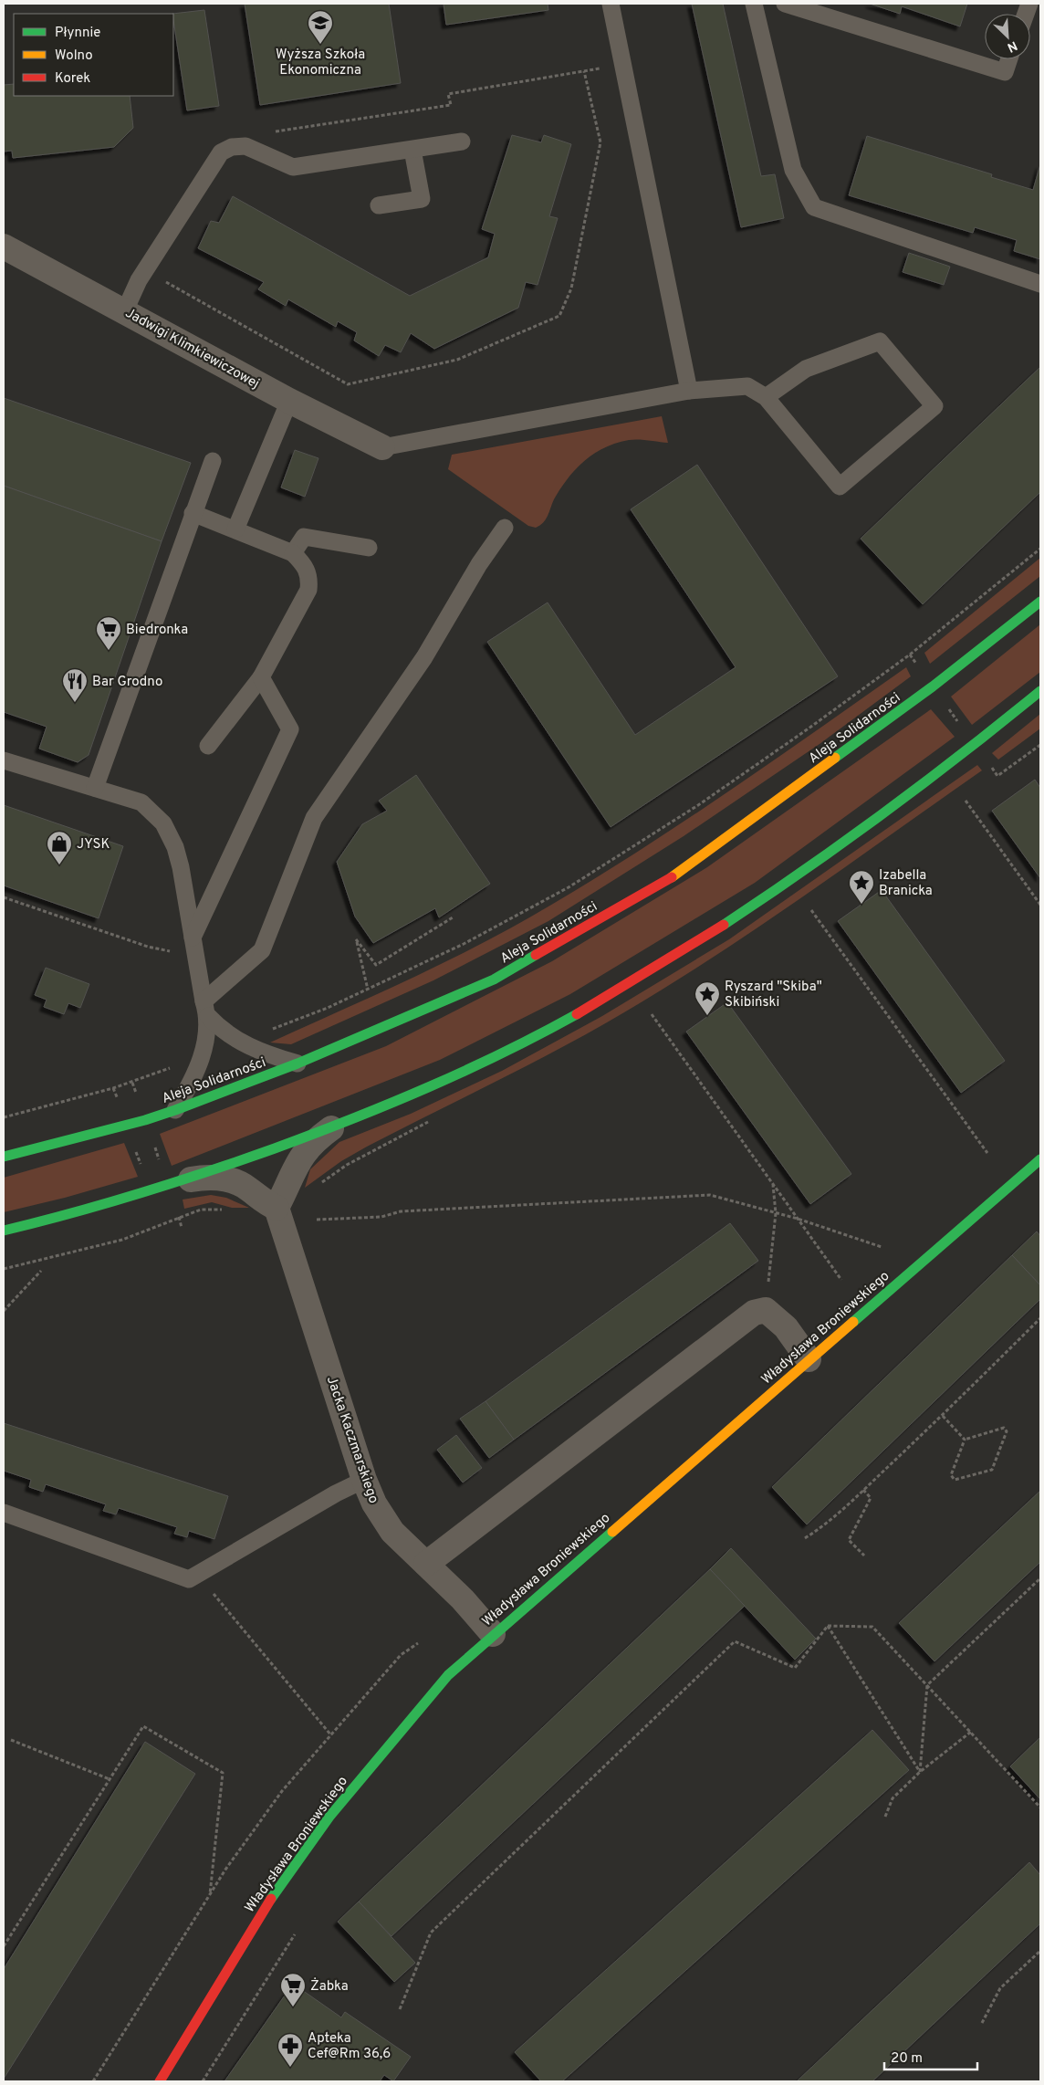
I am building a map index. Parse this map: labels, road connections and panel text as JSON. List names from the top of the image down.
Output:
{
  "streets": {
    "main road": ["Aleja Solidarności", "Władysława Broniewskiego"],
    "street": ["Jadwigi Klimkiewiczowej", "Jacka Kaczmarskiego"]
  },
  "crossings": [
    ["Władysława Broniewskiego", "Jacka Kaczmarskiego"]
  ],
  "places": {
    "school or university": ["Wyższa Szkoła Ekonomiczna"],
    "supermarket": ["Biedronka", "Żabka"],
    "restaurant": ["Bar Grodno"],
    "shop": ["JYSK"],
    "place": ["Izabella Branicka", "Ryszard \"Skiba\" Skibiński"],
    "pharmacy": ["Apteka Cef@Rm 36,6"]
  },
  "legend": ["Płynnie", "Wolno", "Korek"],
  "scale_bar": "20 m",
  "north": "bottom right"
}
